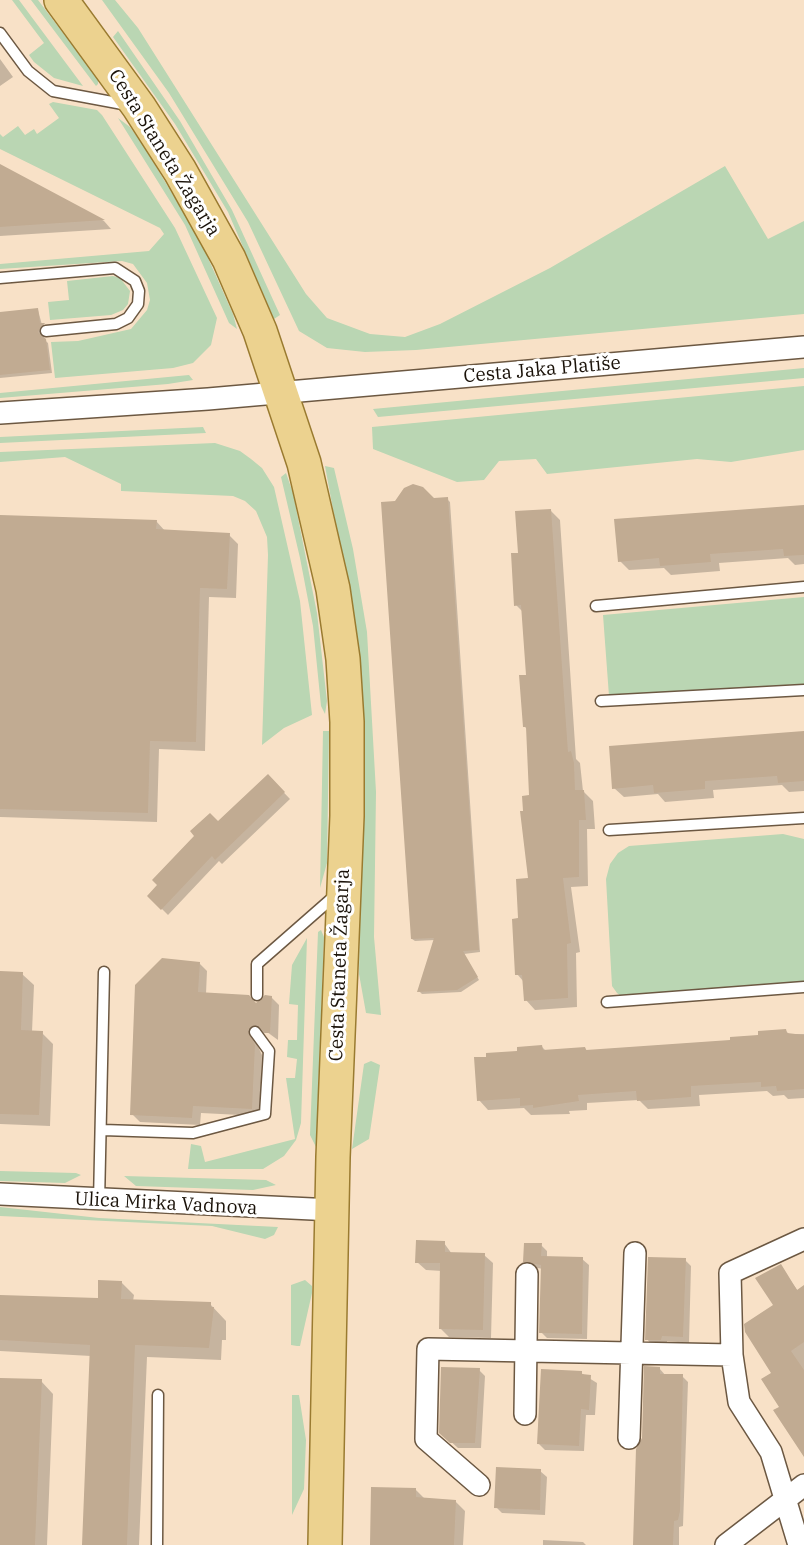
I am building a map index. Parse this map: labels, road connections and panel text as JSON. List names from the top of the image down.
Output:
{
  "streets": {
    "main road": ["Cesta Staneta Žagarja"],
    "street": ["Cesta Jaka Platiše", "Ulica Mirka Vadnova"]
  },
  "crossings": [
    ["Cesta Staneta Žagarja", "Cesta Jaka Platiše"],
    ["Cesta Staneta Žagarja", "Ulica Mirka Vadnova"]
  ]
}
